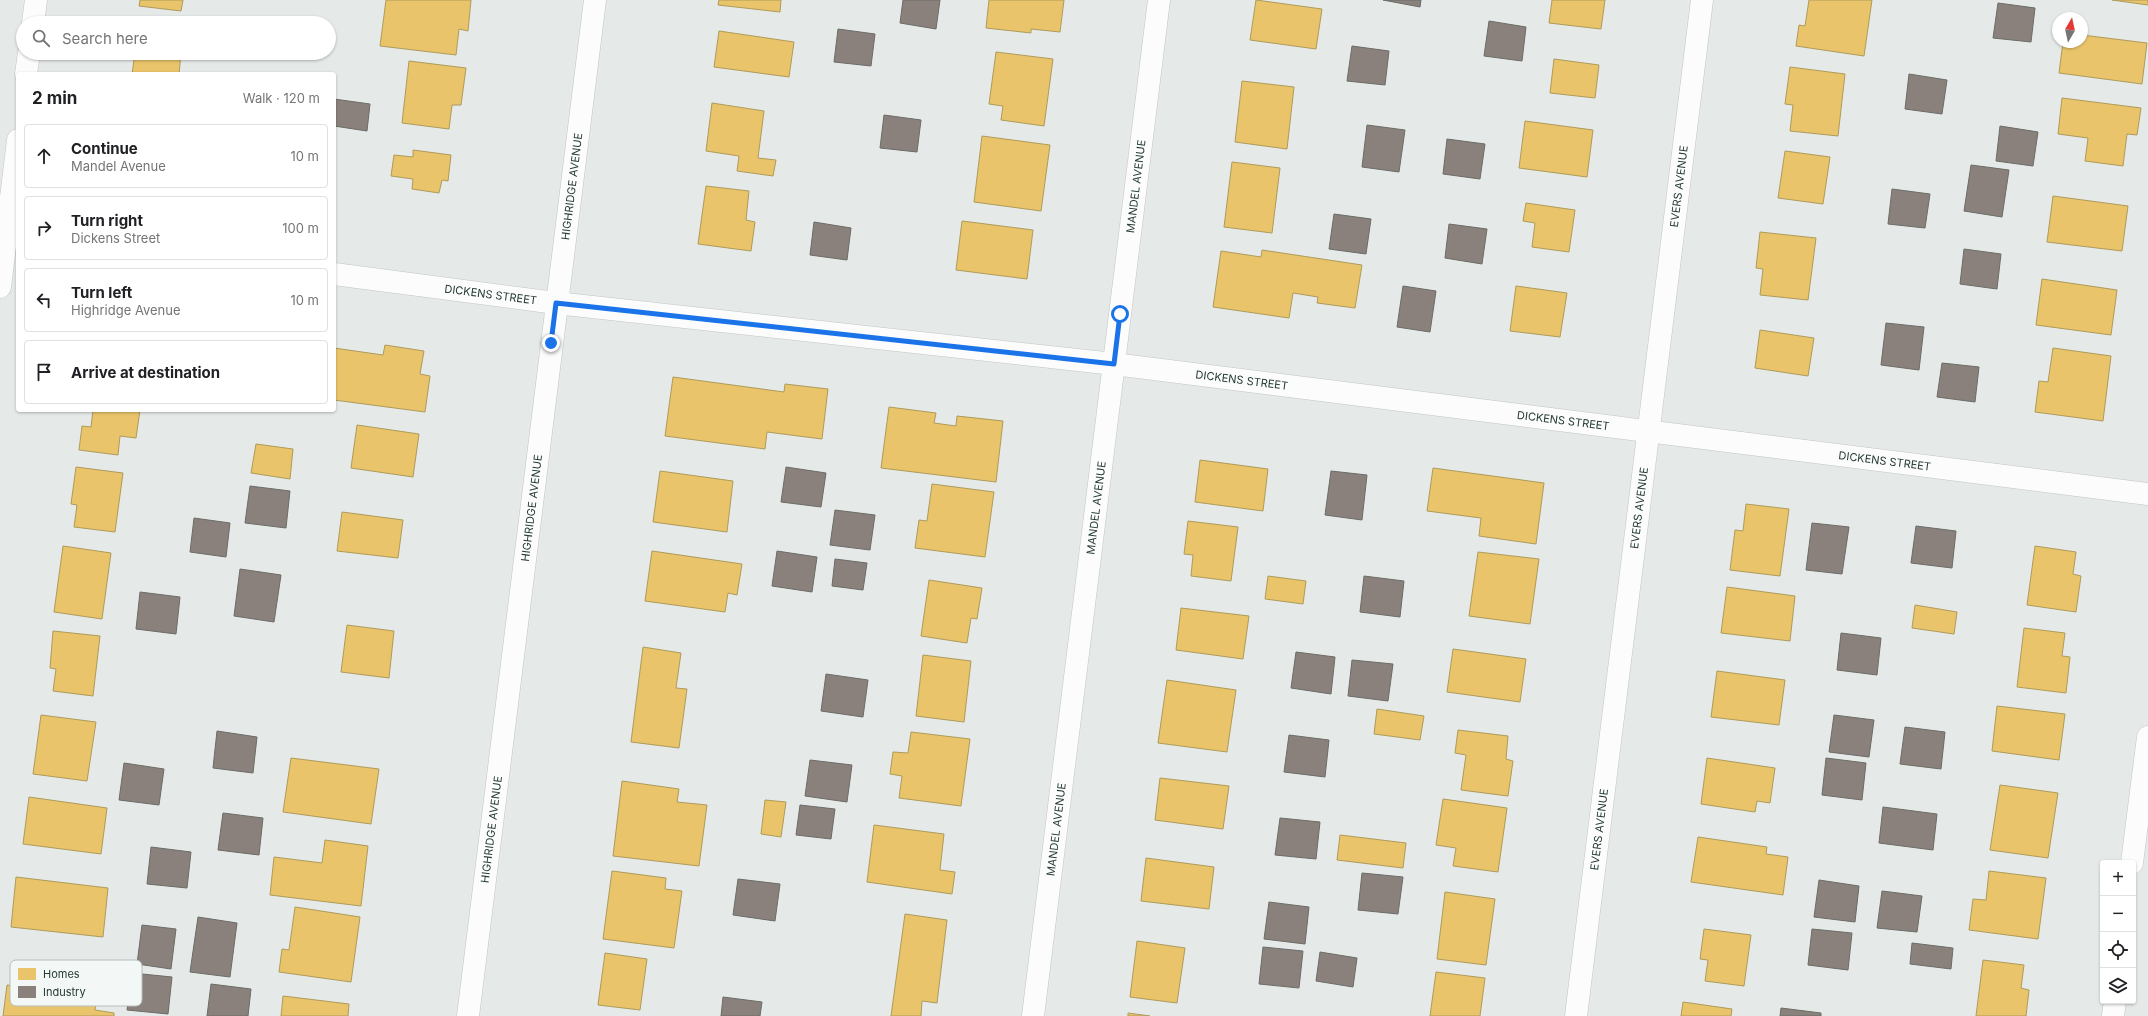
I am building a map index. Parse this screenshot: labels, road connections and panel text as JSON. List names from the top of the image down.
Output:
{
  "streets": {
    "street": [
      "HIGHRIDGE AVENUE",
      "MANDEL AVENUE",
      "EVERS AVENUE",
      "DICKENS STREET"
    ]
  },
  "crossings": [
    ["HIGHRIDGE AVENUE", "DICKENS STREET"],
    ["MANDEL AVENUE", "DICKENS STREET"],
    ["EVERS AVENUE", "DICKENS STREET"]
  ],
  "legend": ["Homes", "Industry"],
  "north": "top",
  "page": {
    "search": "Search here",
    "heading": ["2 min", "Walk · 120 m"],
    "list": [
      ["Continue", "Mandel Avenue", "10 m"],
      ["Turn right", "Dickens Street", "100 m"],
      ["Turn left", "Highridge Avenue", "10 m"],
      "Arrive at destination"
    ],
    "map_buttons": ["+", "−"]
  }
}
